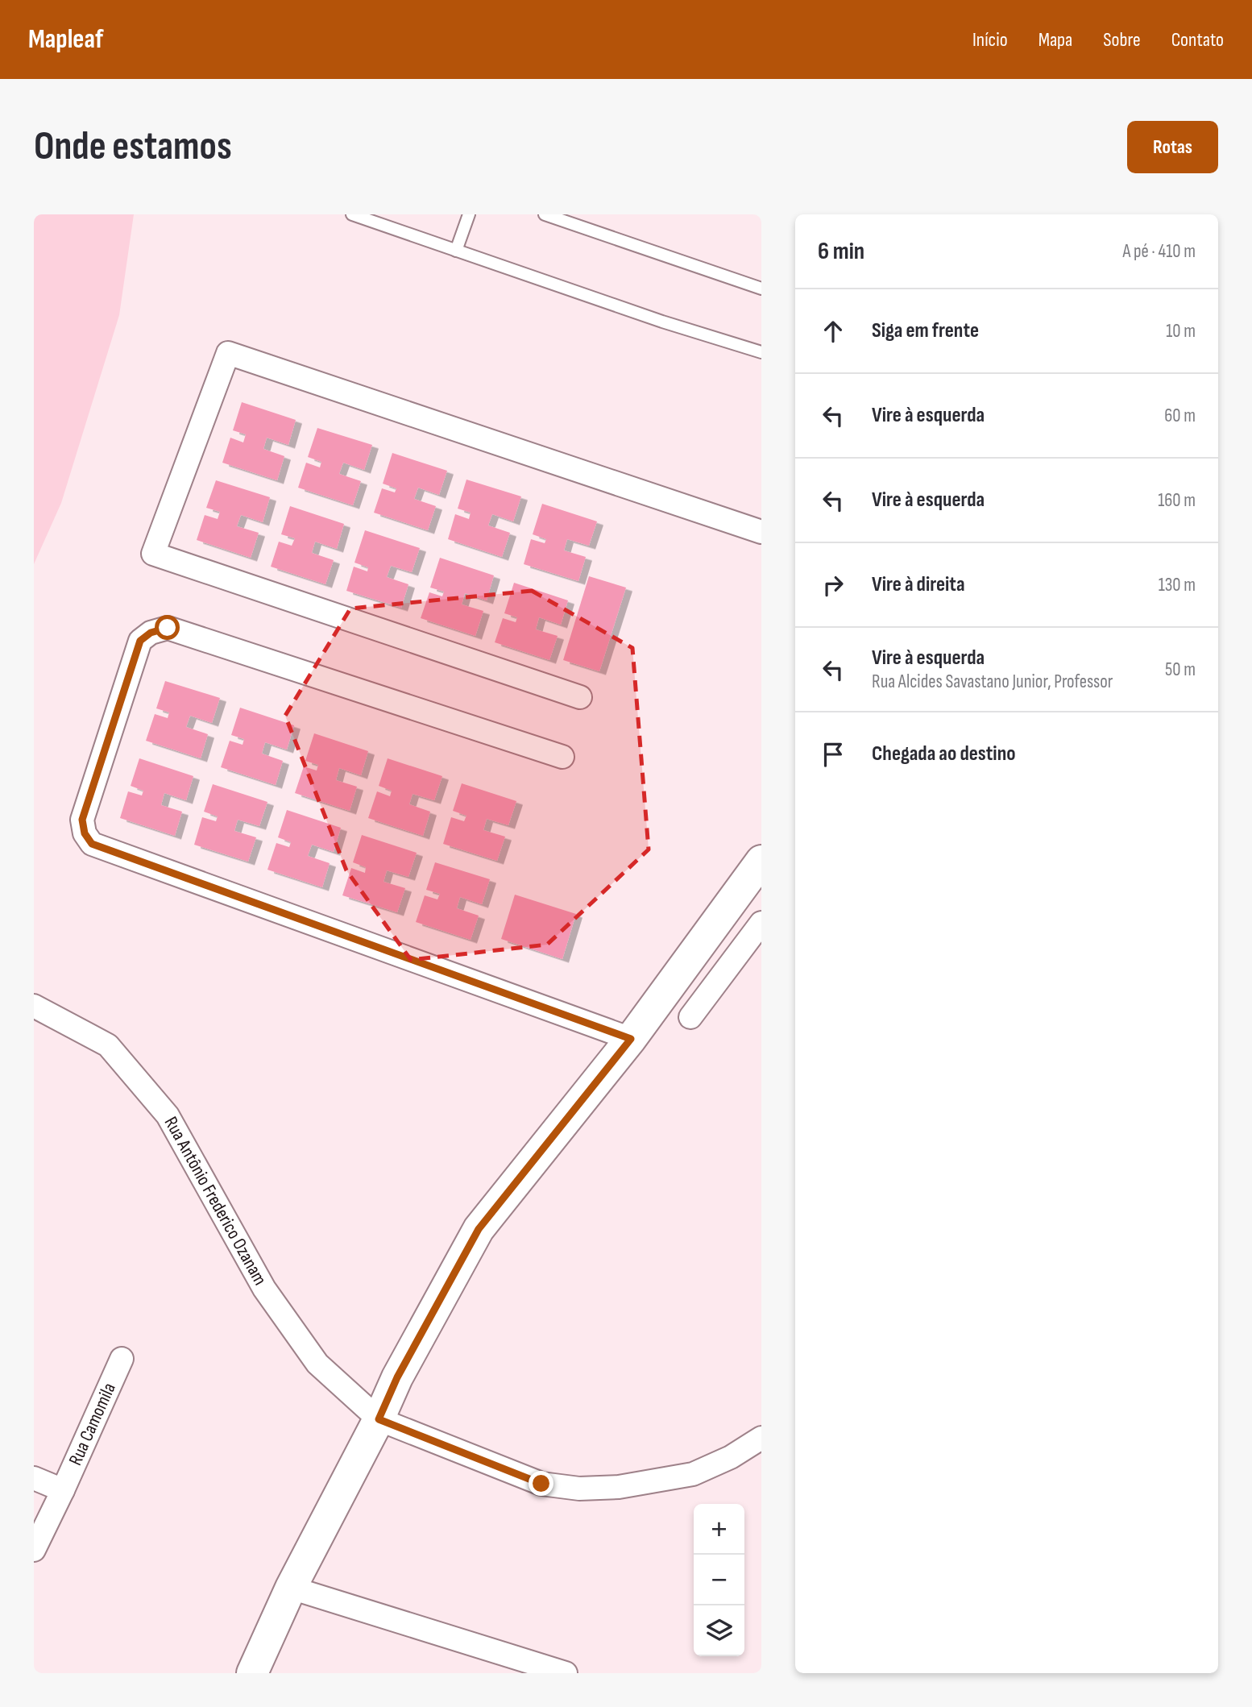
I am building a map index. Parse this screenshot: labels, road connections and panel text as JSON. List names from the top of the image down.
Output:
{
  "streets": {
    "street": ["Rua Antônio Frederico Ozanam", "Rua Camomila"]
  },
  "page": {
    "header": "Mapleaf",
    "nav": [
      "Início",
      "Mapa",
      "Sobre",
      "Contato"
    ],
    "buttons": "Rotas",
    "title": "Onde estamos",
    "heading": ["6 min", "A pé · 410 m"],
    "list": [
      ["Siga em frente", "10 m"],
      ["Vire à esquerda", "60 m"],
      ["Vire à esquerda", "160 m"],
      ["Vire à direita", "130 m"],
      ["Vire à esquerda", "Rua Alcides Savastano Junior, Professor", "50 m"],
      "Chegada ao destino"
    ],
    "map_buttons": ["+", "−"]
  }
}
